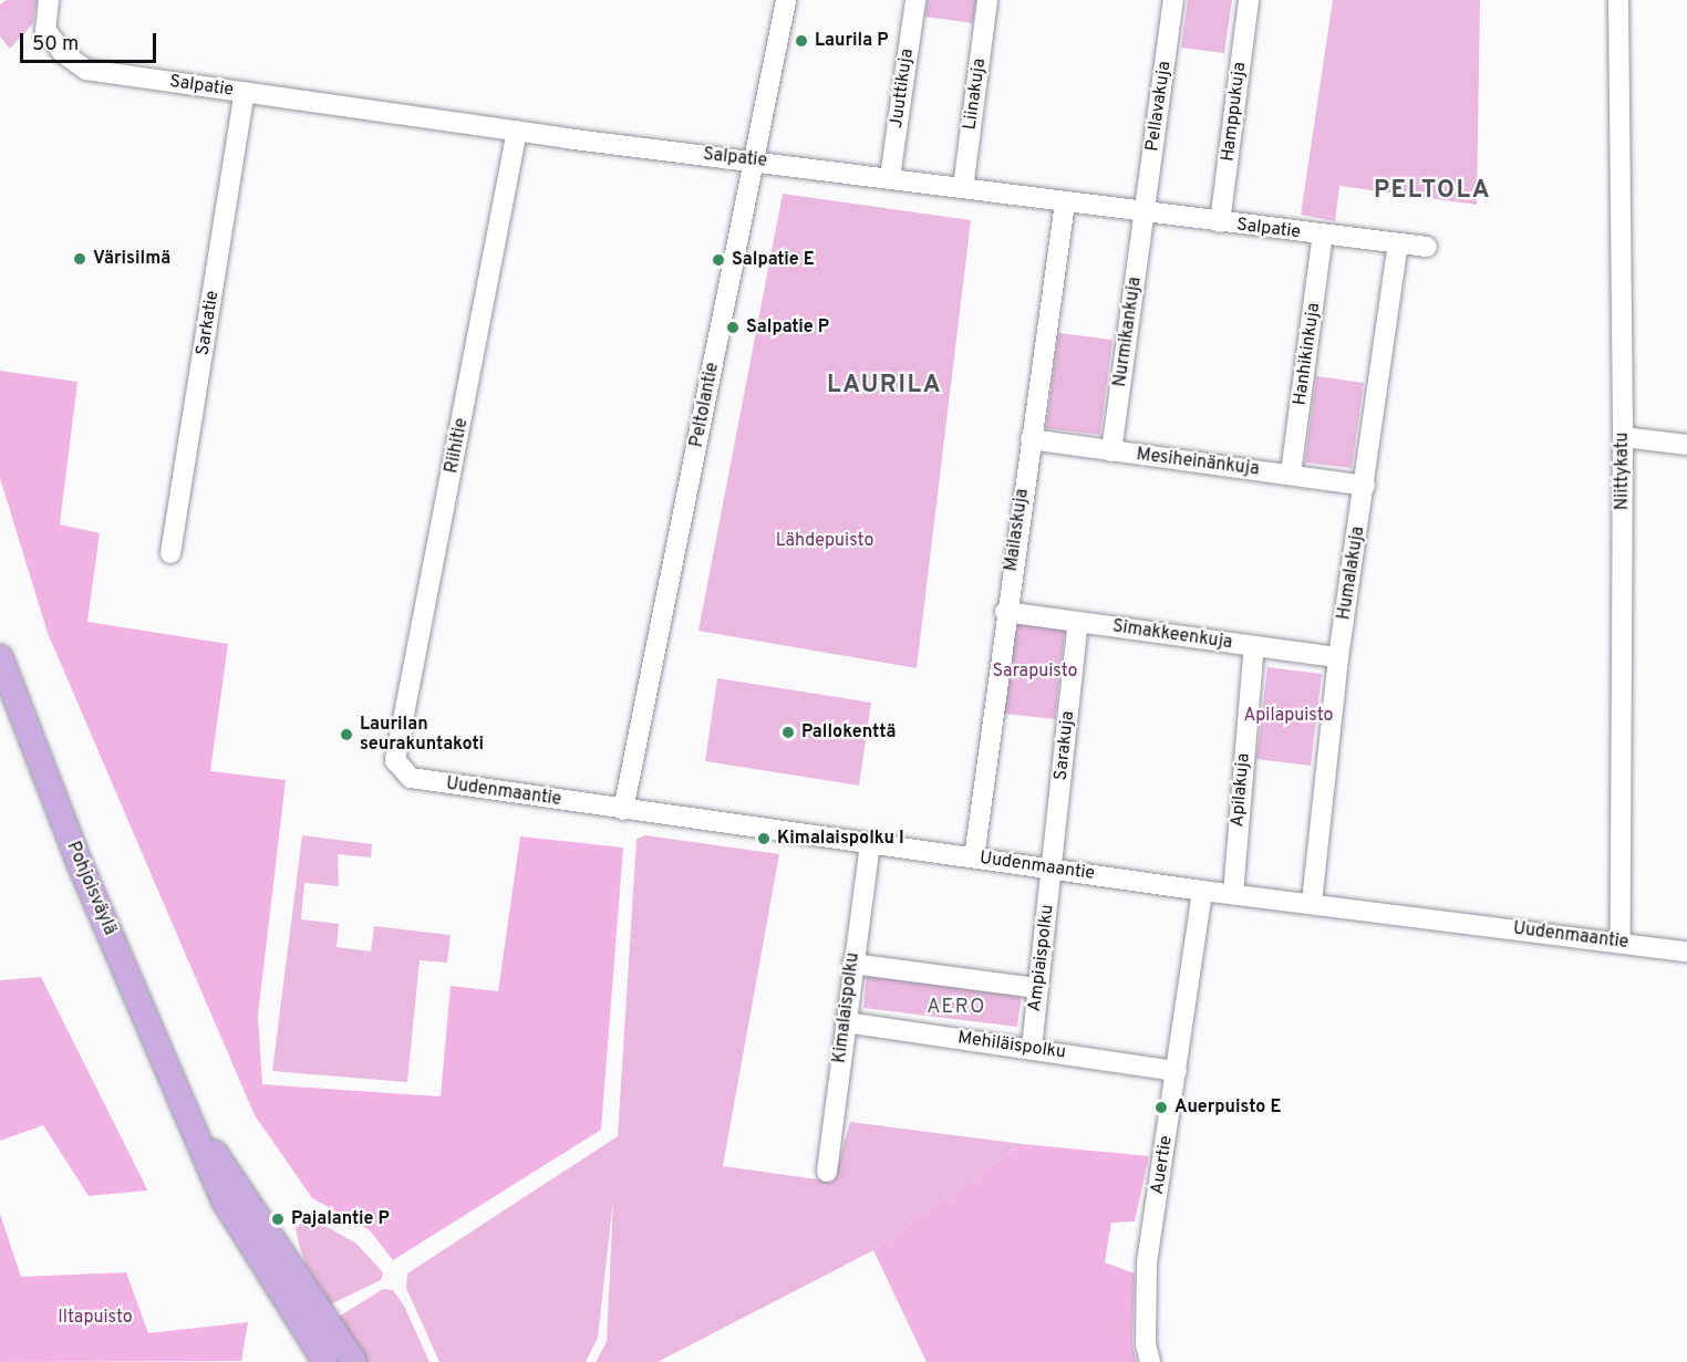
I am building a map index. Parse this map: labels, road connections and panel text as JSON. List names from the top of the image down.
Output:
{
  "streets": {
    "main road": ["Pohjoisväylä"],
    "street": [
      "Salpatie",
      "Juuttikuja",
      "Liinakuja",
      "Pellavakuja",
      "Hamppukuja",
      "Sarkatie",
      "Nurmikankuja",
      "Hanhikinkuja",
      "Peltolantie",
      "Riihitie",
      "Mesiheinänkuja",
      "Niittykatu",
      "Mailaskuja",
      "Humalakuja",
      "Simakkeenkuja",
      "Sarakuja",
      "Apilakuja",
      "Uudenmaantie",
      "Ampiaispolku",
      "Kimalaispolku",
      "Mehiläispolku",
      "Auertie"
    ]
  },
  "crossings": [
    ["Salpatie", "Juuttikuja"],
    ["Salpatie", "Liinakuja"],
    ["Salpatie", "Pellavakuja"],
    ["Salpatie", "Hamppukuja"],
    ["Salpatie", "Sarkatie"],
    ["Salpatie", "Nurmikankuja"],
    ["Salpatie", "Hanhikinkuja"],
    ["Salpatie", "Peltolantie"],
    ["Salpatie", "Riihitie"],
    ["Salpatie", "Mailaskuja"],
    ["Salpatie", "Humalakuja"],
    ["Pellavakuja", "Nurmikankuja"],
    ["Nurmikankuja", "Mesiheinänkuja"],
    ["Hanhikinkuja", "Mesiheinänkuja"],
    ["Peltolantie", "Uudenmaantie"],
    ["Riihitie", "Uudenmaantie"],
    ["Mesiheinänkuja", "Mailaskuja"],
    ["Mesiheinänkuja", "Humalakuja"],
    ["Niittykatu", "Uudenmaantie"],
    ["Mailaskuja", "Simakkeenkuja"],
    ["Mailaskuja", "Uudenmaantie"],
    ["Humalakuja", "Simakkeenkuja"],
    ["Humalakuja", "Uudenmaantie"],
    ["Simakkeenkuja", "Sarakuja"],
    ["Simakkeenkuja", "Apilakuja"],
    ["Sarakuja", "Uudenmaantie"],
    ["Sarakuja", "Ampiaispolku"],
    ["Apilakuja", "Uudenmaantie"],
    ["Uudenmaantie", "Ampiaispolku"],
    ["Uudenmaantie", "Kimalaispolku"],
    ["Uudenmaantie", "Auertie"],
    ["Ampiaispolku", "Mehiläispolku"],
    ["Kimalaispolku", "Mehiläispolku"],
    ["Mehiläispolku", "Auertie"]
  ],
  "districts": ["PELTOLA", "LAURILA", "AERO"],
  "parks": [
    "Lähdepuisto",
    "Sarapuisto",
    "Apilapuisto",
    "Iltapuisto"
  ],
  "places": [
    "Laurila P",
    "Värisilmä",
    "Salpatie E",
    "Salpatie P",
    "Pallokenttä",
    "Laurilan seurakuntakoti",
    "Kimalaispolku I",
    "Auerpuisto E",
    "Pajalantie P"
  ],
  "scale_bar": "50 m"
}
